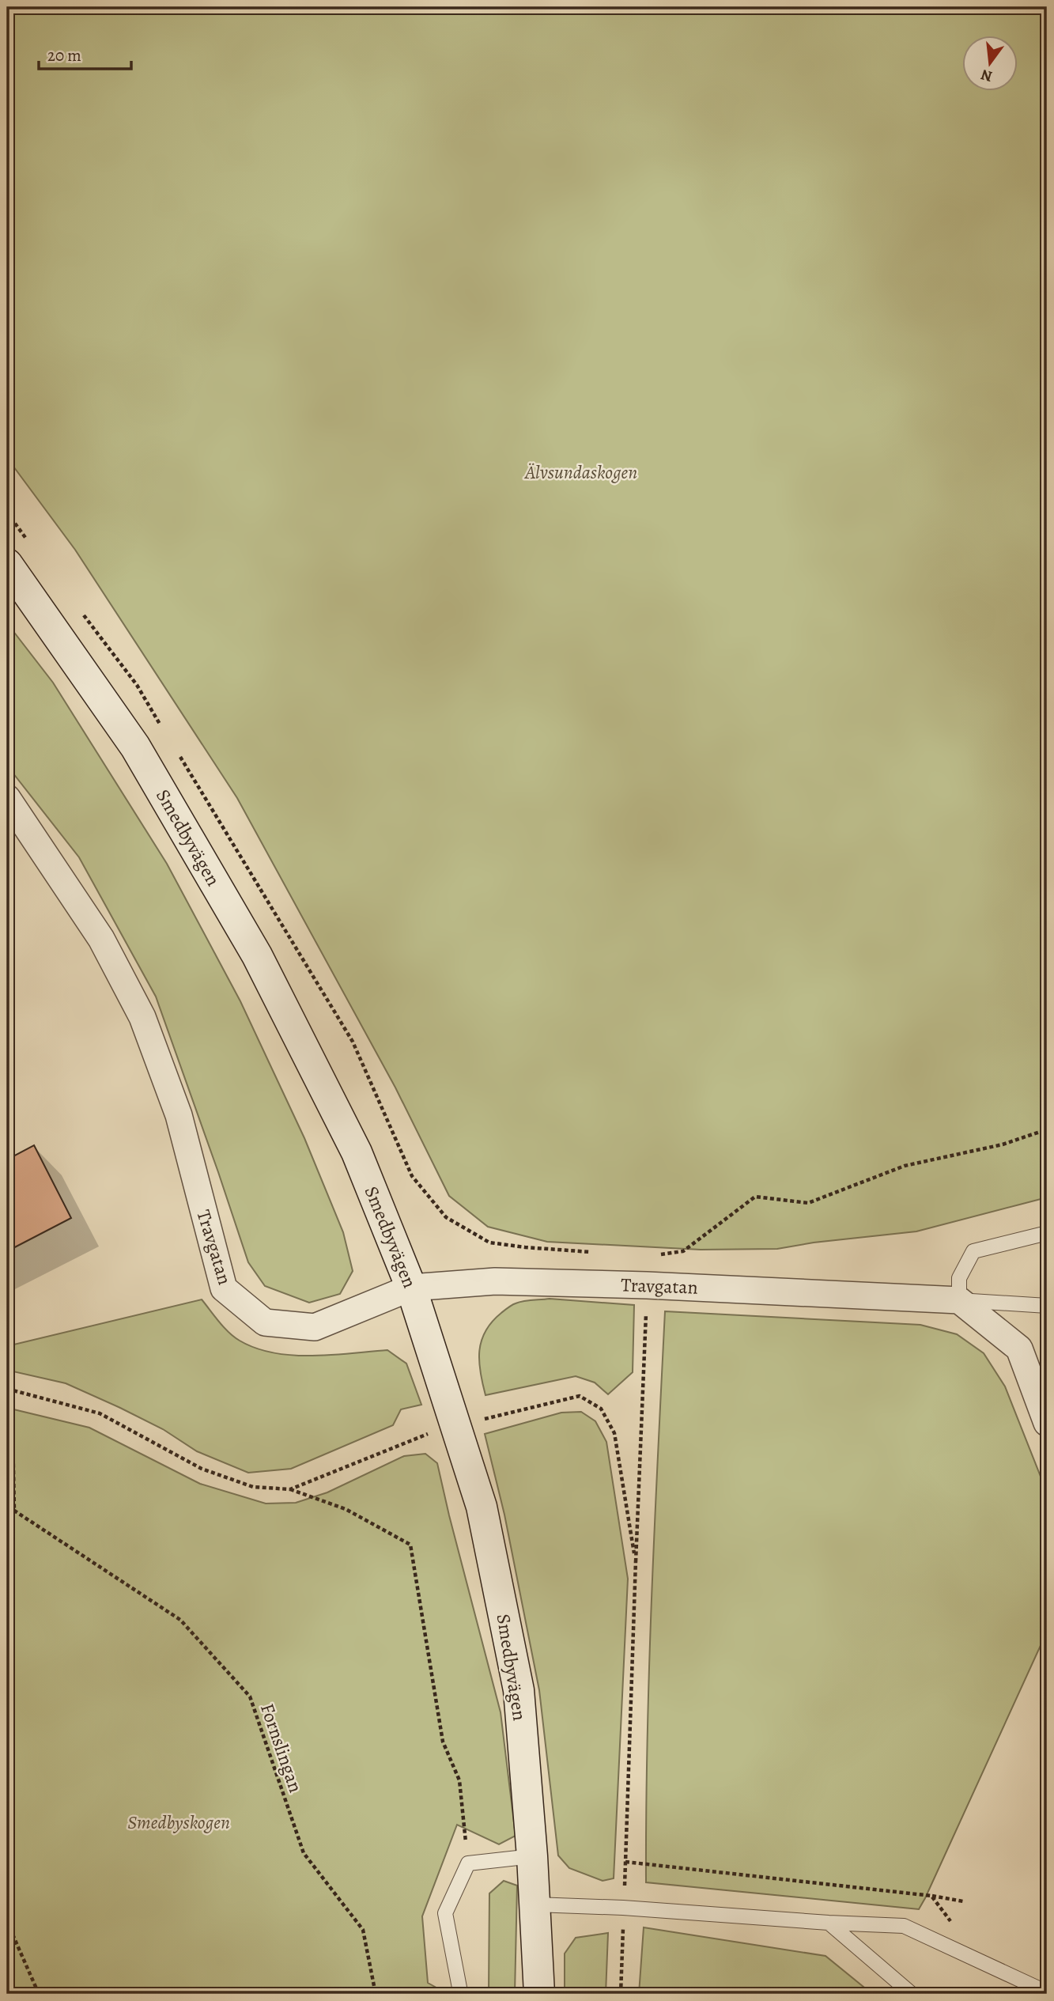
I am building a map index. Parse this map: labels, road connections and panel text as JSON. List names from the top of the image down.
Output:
{
  "streets": {
    "street": ["Smedbyvägen", "Travgatan"],
    "path": ["Fornslingan"]
  },
  "crossings": [
    ["Smedbyvägen", "Travgatan"]
  ],
  "parks": ["Älvsundaskogen", "Smedbyskogen"],
  "scale_bar": "20 m",
  "north": "bottom"
}
